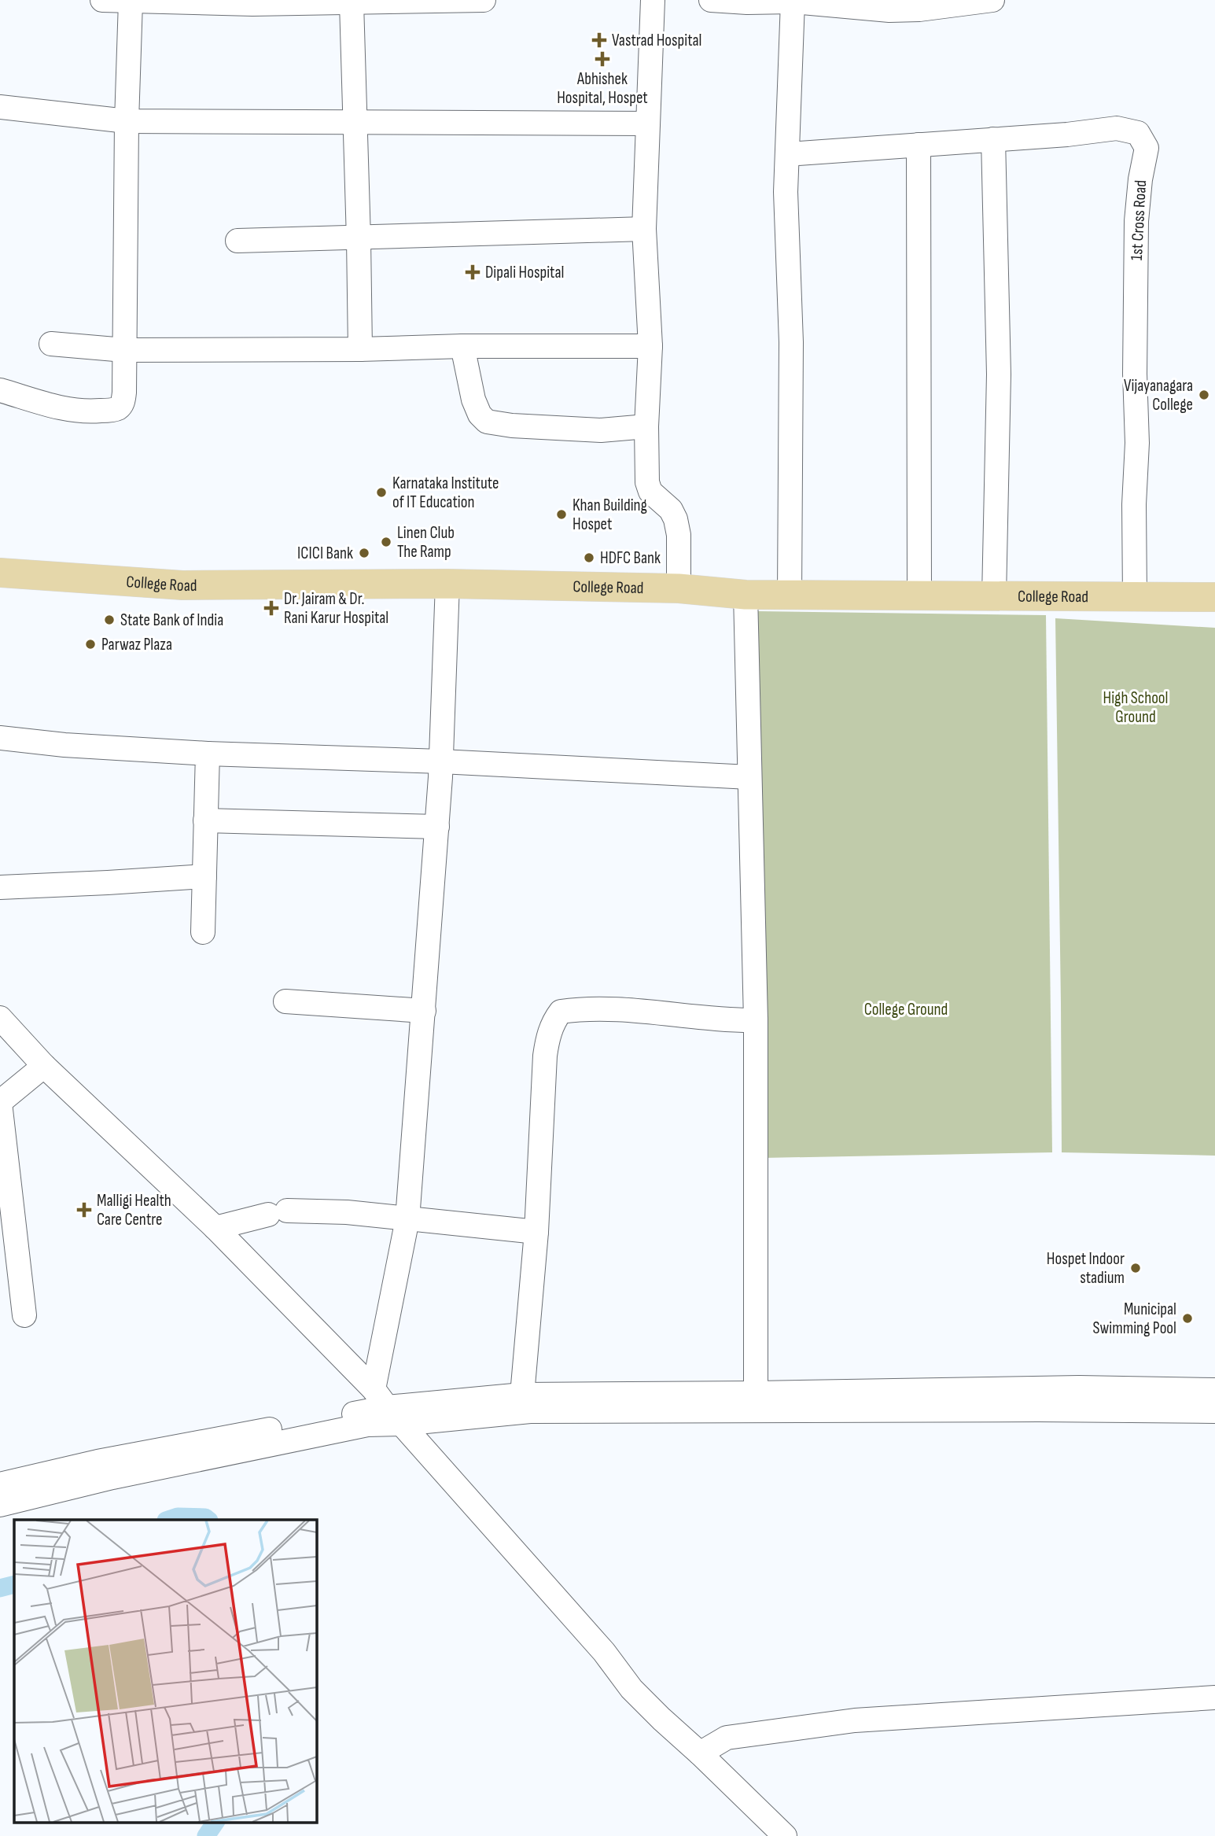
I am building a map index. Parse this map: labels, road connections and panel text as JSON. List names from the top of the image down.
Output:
{
  "streets": {
    "main road": ["College Road"],
    "street": ["1st Cross Road"]
  },
  "crossings": [
    ["1st Cross Road", "College Road"]
  ],
  "parks": ["High School Ground", "College Ground"],
  "places": {
    "health": [
      "Vastrad Hospital",
      "Abhishek Hospital, Hospet",
      "Dipali Hospital",
      "Dr. Jairam & Dr. Rani Karur Hospital",
      "Malligi Health Care Centre"
    ],
    "other": [
      "Vijayanagara College",
      "Karnataka Institute of IT Education",
      "Khan Building Hospet",
      "Linen Club The Ramp",
      "ICICI Bank",
      "HDFC Bank",
      "State Bank of India",
      "Parwaz Plaza",
      "Hospet Indoor stadium",
      "Municipal Swimming Pool"
    ]
  }
}
